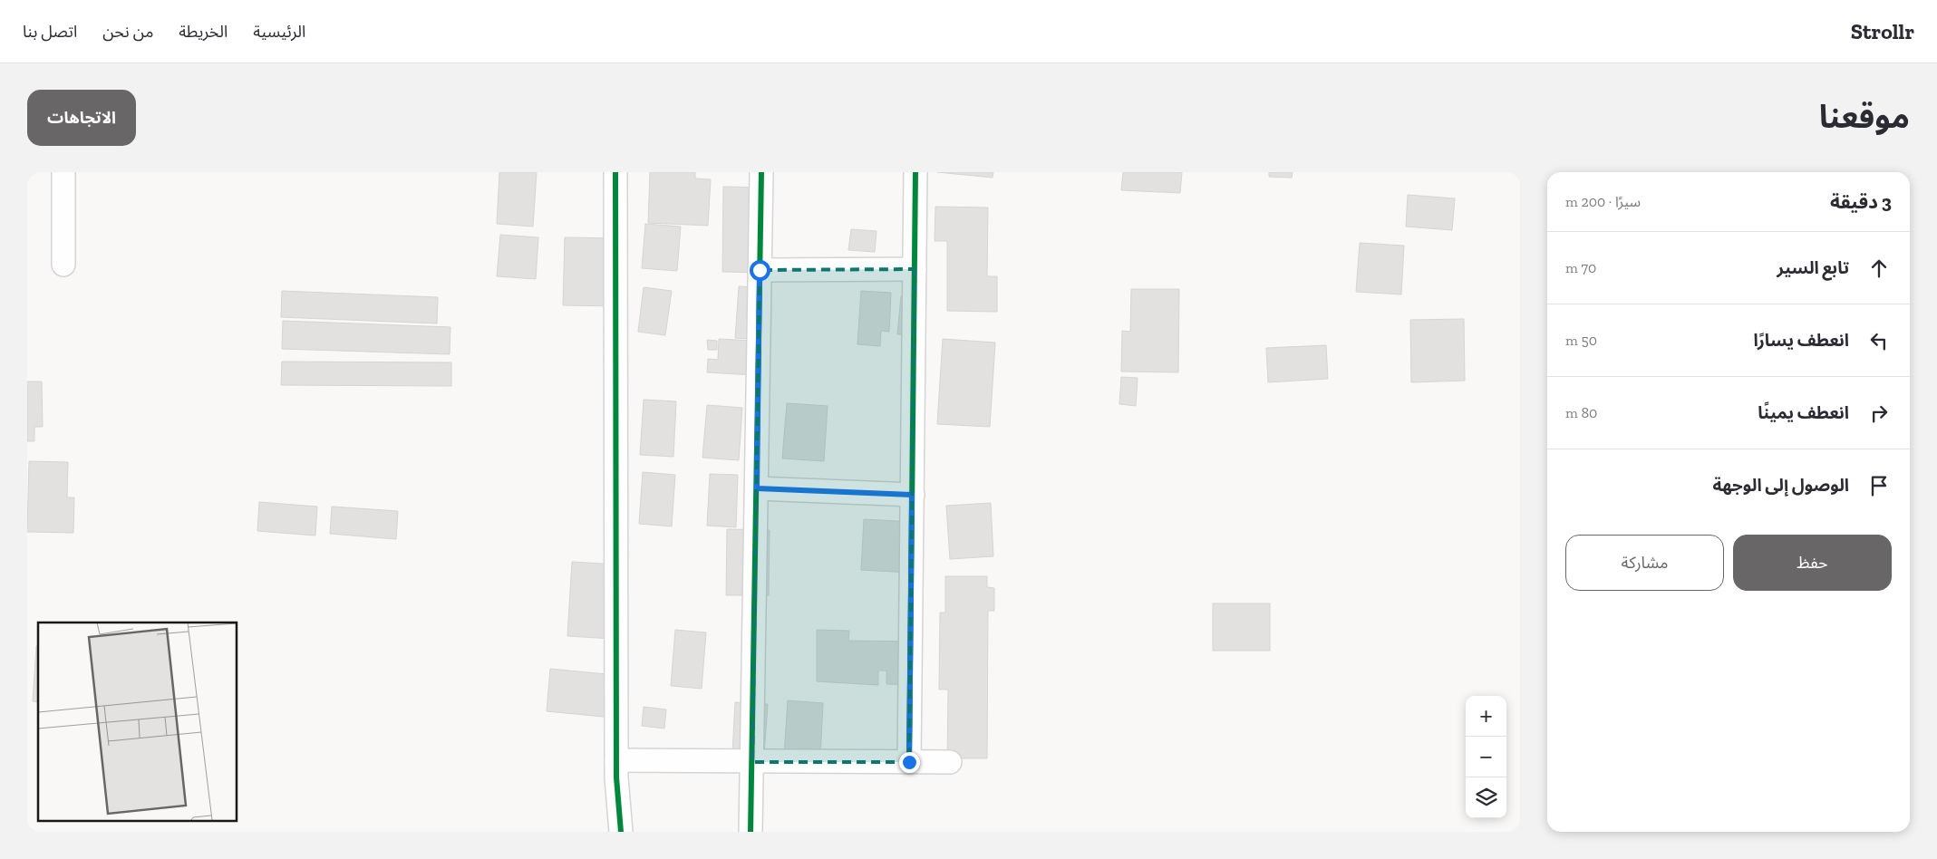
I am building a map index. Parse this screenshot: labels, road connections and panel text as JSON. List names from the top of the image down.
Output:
{
  "page": {
    "header": "Strollr",
    "nav": [
      "الرئيسية",
      "الخريطة",
      "من نحن",
      "اتصل بنا"
    ],
    "title": "موقعنا",
    "buttons": [
      "الاتجاهات",
      ["حفظ", "مشاركة"]
    ],
    "heading": ["3 دقيقة", "سيرًا · 200 m"],
    "list": [
      ["تابع السير", "70 m"],
      ["انعطف يسارًا", "50 m"],
      ["انعطف يمينًا", "80 m"],
      "الوصول إلى الوجهة"
    ],
    "map_buttons": ["+", "−"]
  }
}
